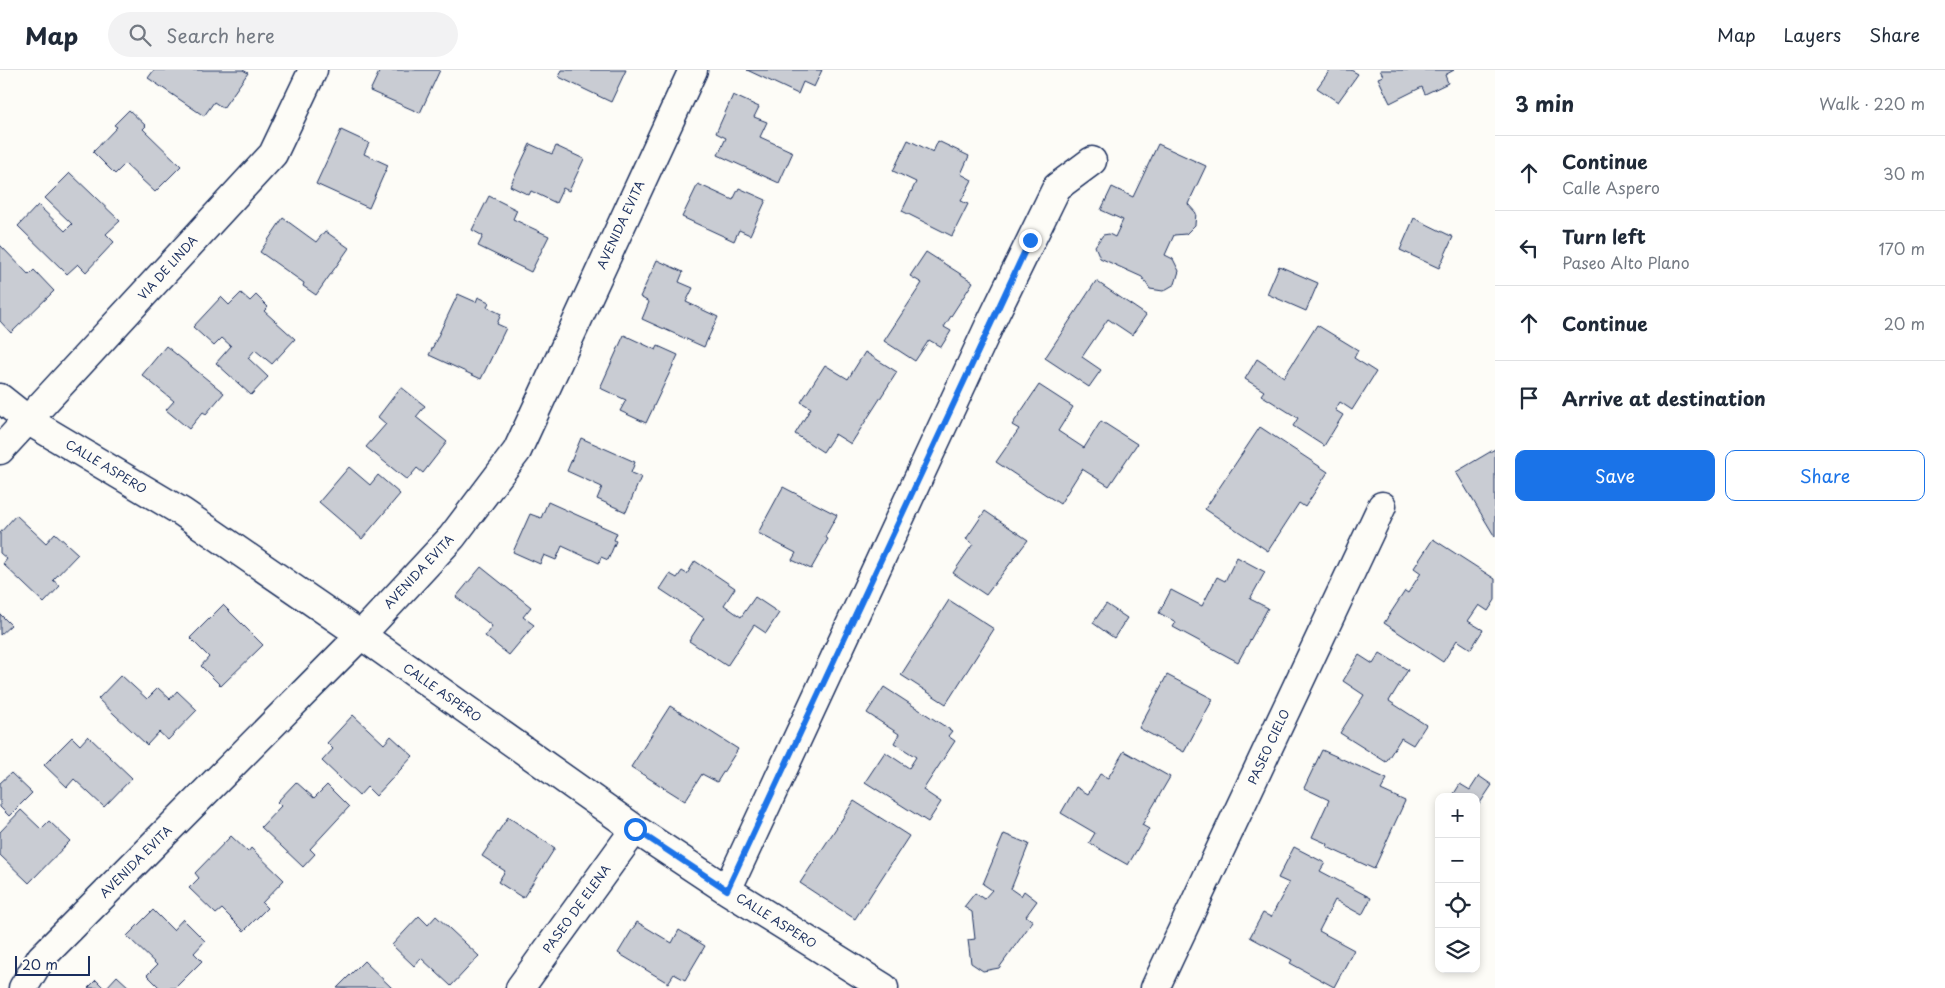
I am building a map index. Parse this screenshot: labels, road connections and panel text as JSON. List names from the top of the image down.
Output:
{
  "streets": {
    "street": [
      "AVENIDA EVITA",
      "VIA DE LINDA",
      "CALLE ASPERO",
      "PASEO CIELO",
      "PASEO DE ELENA"
    ]
  },
  "crossings": [
    ["AVENIDA EVITA", "CALLE ASPERO"],
    ["VIA DE LINDA", "CALLE ASPERO"],
    ["CALLE ASPERO", "PASEO DE ELENA"]
  ],
  "scale_bar": "20 m",
  "page": {
    "header": "Map",
    "search": "Search here",
    "nav": ["Map", "Layers", "Share"],
    "heading": ["3 min", "Walk · 220 m"],
    "list": [
      ["Continue", "Calle Aspero", "30 m"],
      ["Turn left", "Paseo Alto Plano", "170 m"],
      ["Continue", "20 m"],
      "Arrive at destination"
    ],
    "buttons": ["Save", "Share"],
    "map_buttons": ["+", "−"],
    "scale": "20 m"
  }
}
